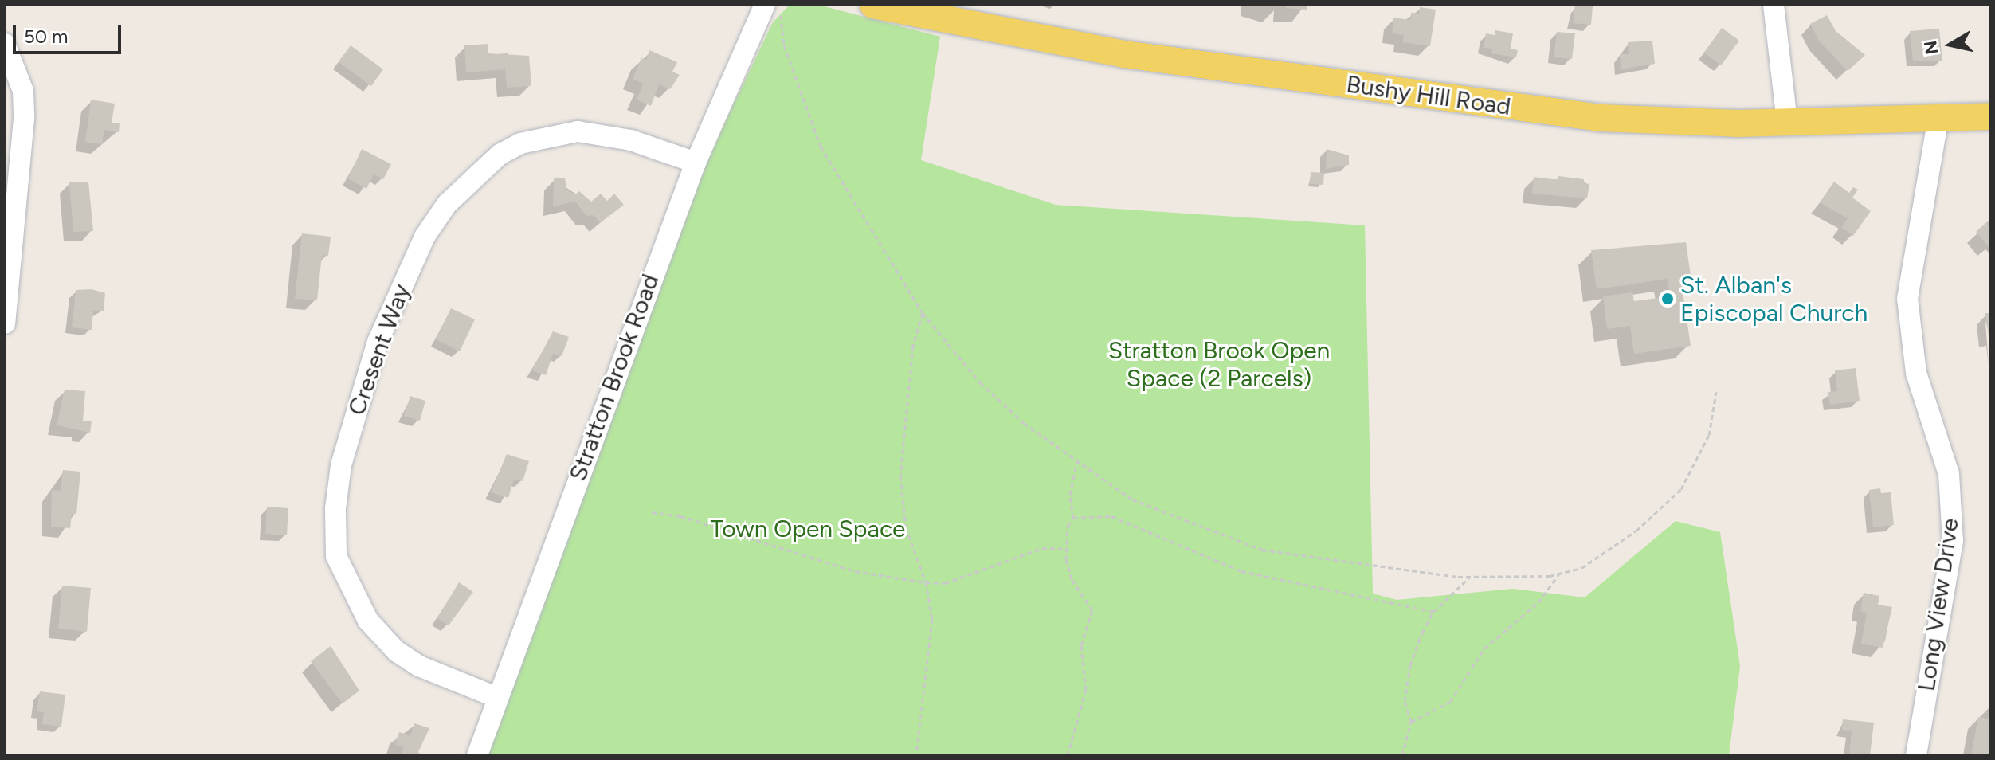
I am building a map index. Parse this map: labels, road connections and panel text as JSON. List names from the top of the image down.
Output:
{
  "streets": {
    "main road": ["Bushy Hill Road"],
    "street": ["Cresent Way", "Stratton Brook Road", "Long View Drive"]
  },
  "crossings": [
    ["Bushy Hill Road", "Long View Drive"],
    ["Cresent Way", "Stratton Brook Road"]
  ],
  "parks": ["Stratton Brook Open Space (2 Parcels)", "Town Open Space"],
  "places": ["St. Alban's Episcopal Church"],
  "scale_bar": "50 m",
  "north": "left"
}
